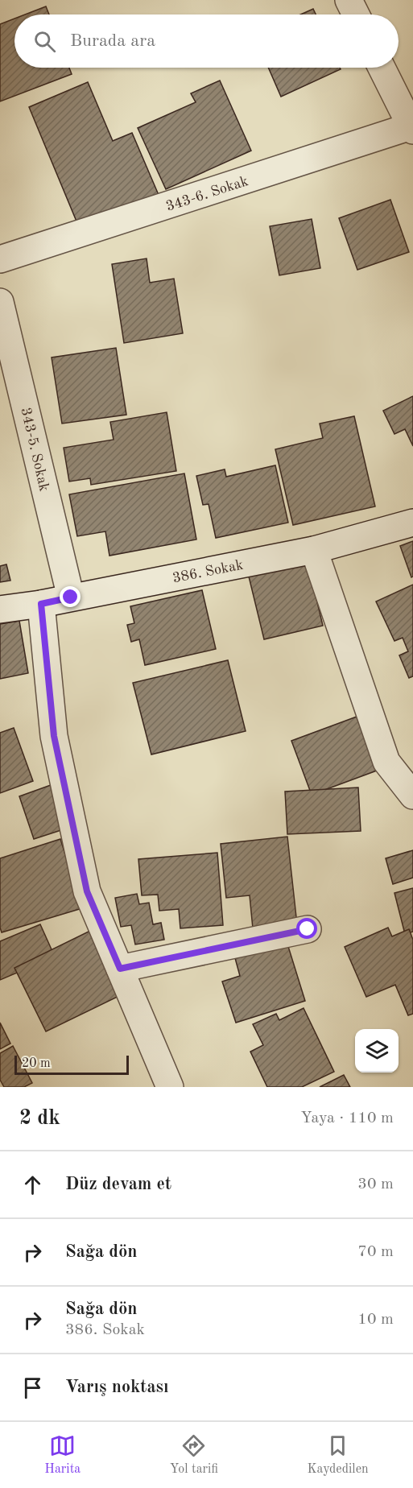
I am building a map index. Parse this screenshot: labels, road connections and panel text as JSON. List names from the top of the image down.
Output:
{
  "streets": {
    "street": ["343-6. Sokak", "343-5. Sokak", "386. Sokak"]
  },
  "crossings": [
    ["343-5. Sokak", "386. Sokak"]
  ],
  "scale_bar": "20 m",
  "page": {
    "search": "Burada ara",
    "scale": "20 m",
    "heading": ["2 dk", "Yaya · 110 m"],
    "list": [
      ["Düz devam et", "30 m"],
      ["Sağa dön", "70 m"],
      ["Sağa dön", "386. Sokak", "10 m"],
      "Varış noktası"
    ],
    "nav": ["Harita", "Yol tarifi", "Kaydedilen"]
  }
}
